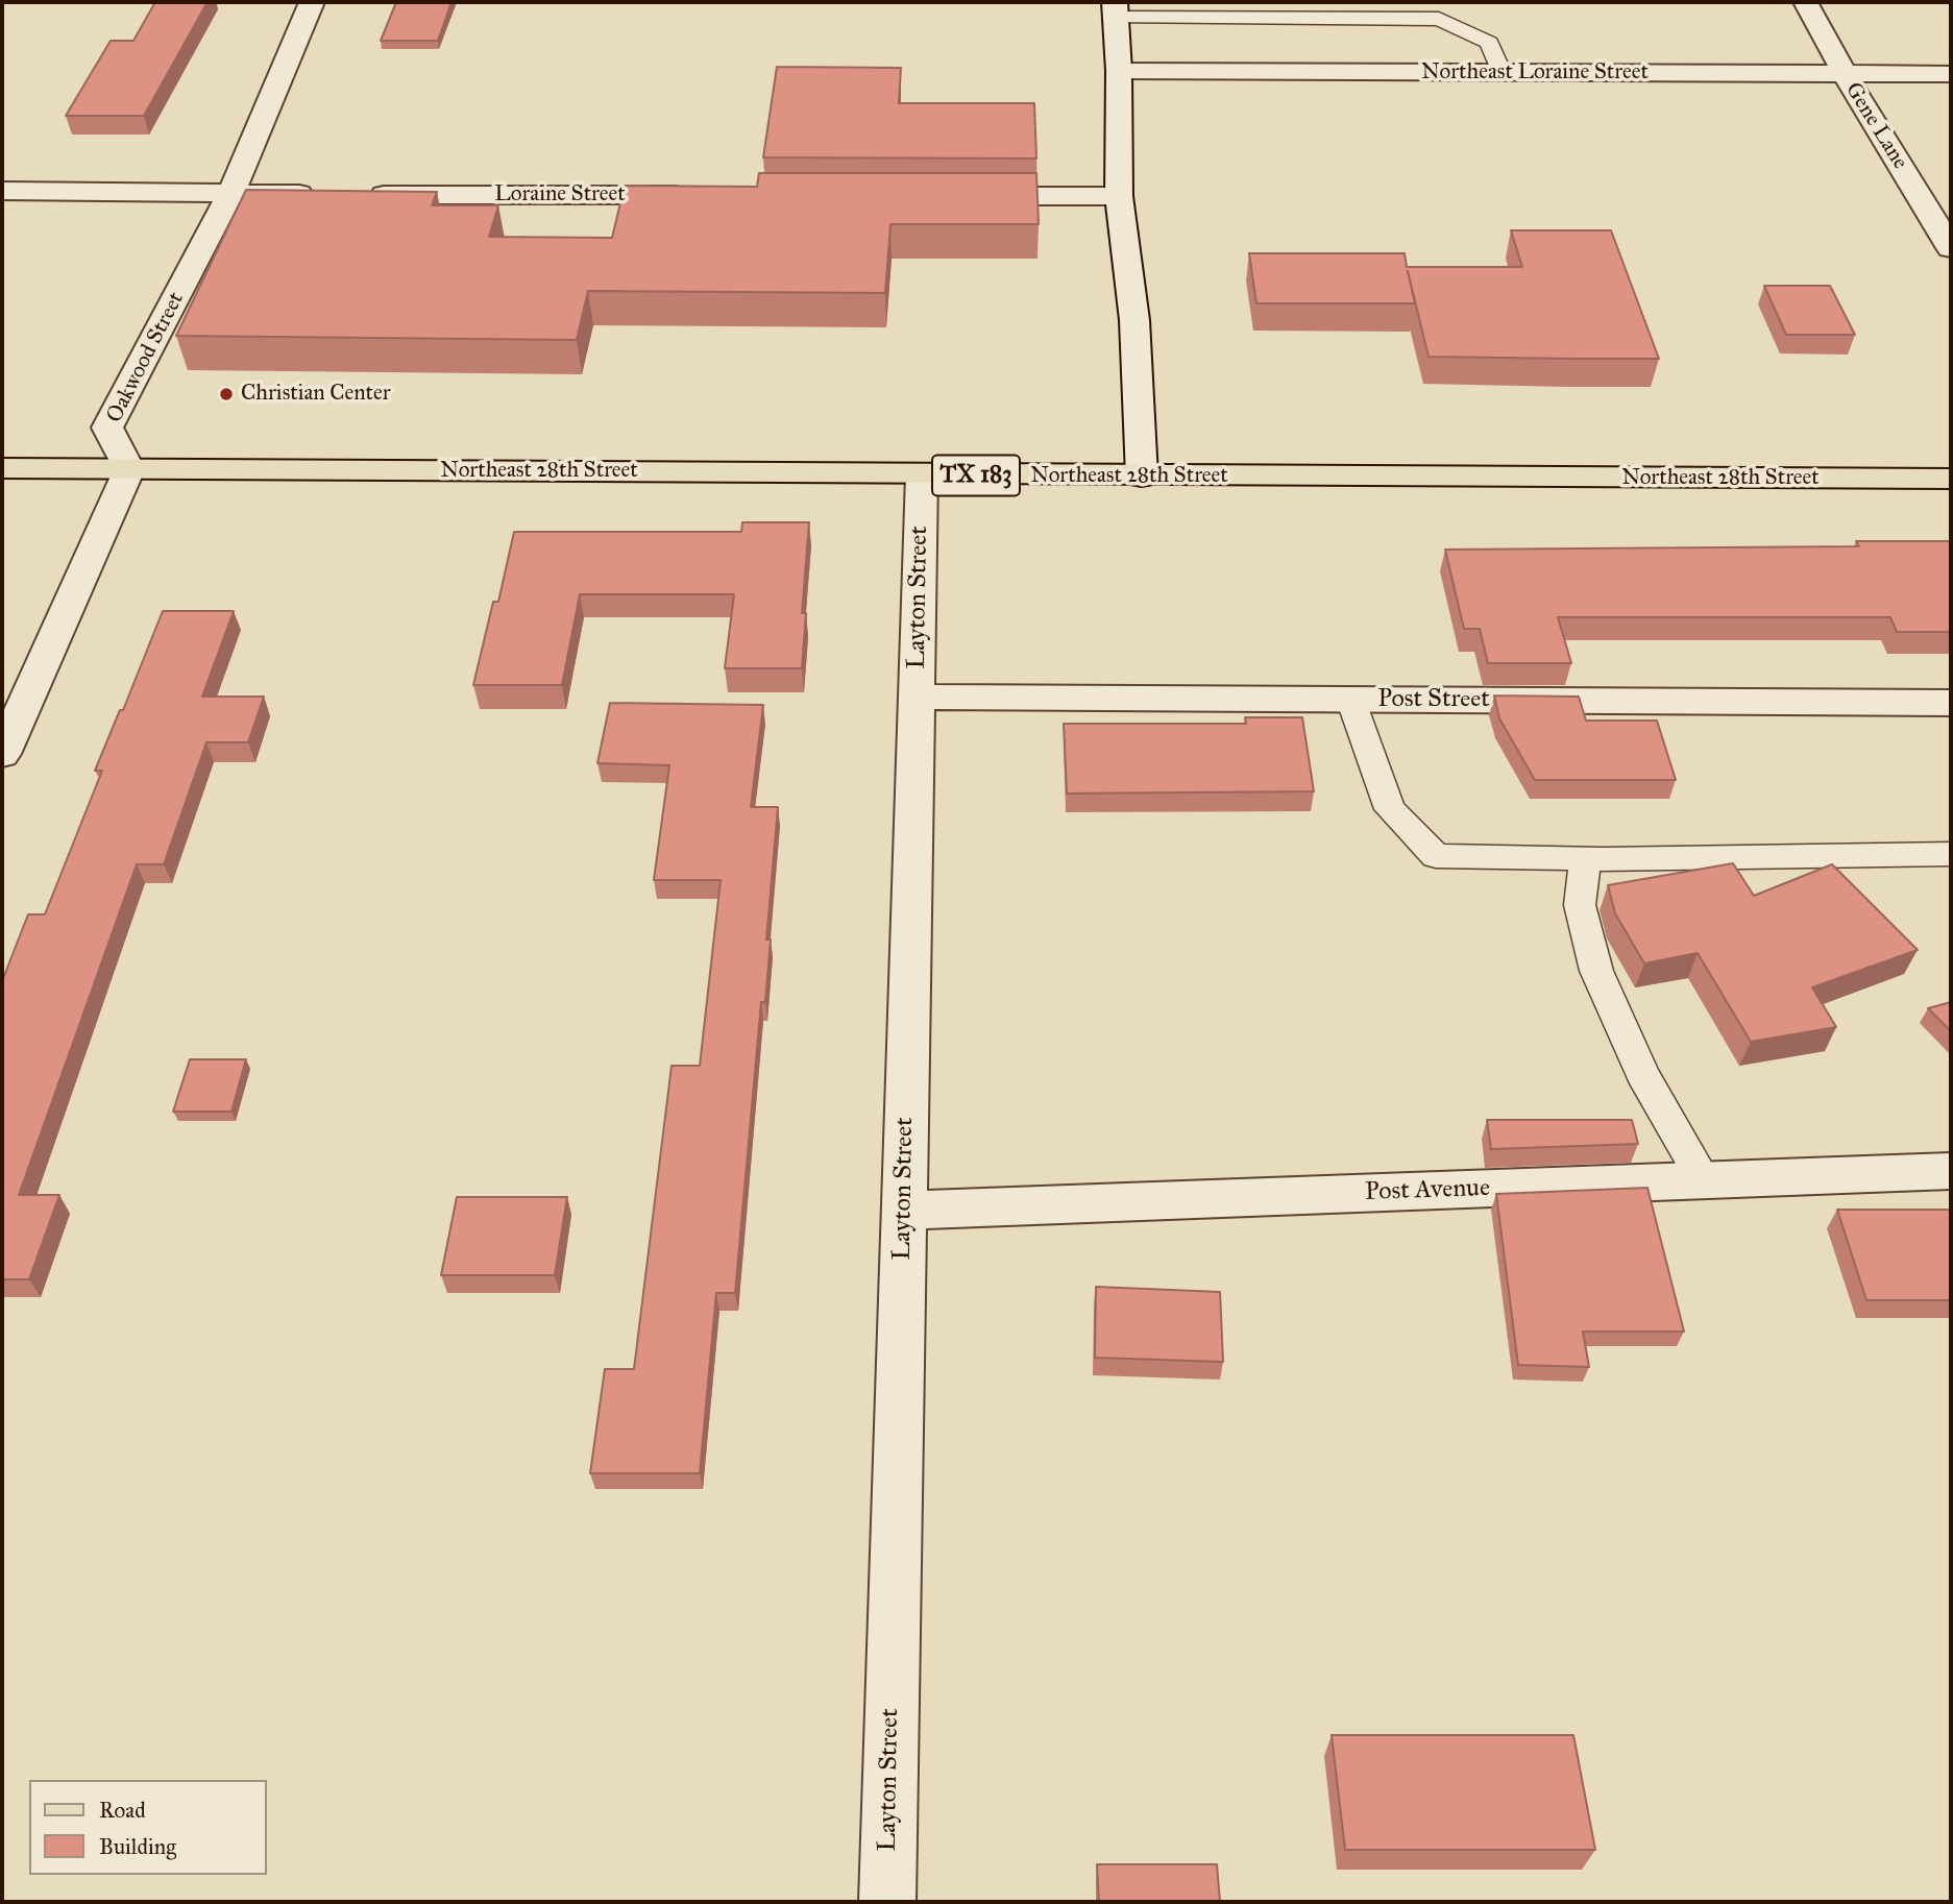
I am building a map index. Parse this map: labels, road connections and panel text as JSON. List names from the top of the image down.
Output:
{
  "streets": {
    "main road": ["Northeast 28th Street", "TX 183"],
    "street": [
      "Northeast Loraine Street",
      "Gene Lane",
      "Loraine Street",
      "Oakwood Street",
      "Layton Street",
      "Post Street",
      "Post Avenue"
    ]
  },
  "crossings": [
    ["Northeast Loraine Street", "Gene Lane"],
    ["Oakwood Street", "Northeast 28th Street"],
    ["Northeast 28th Street", "Layton Street"],
    ["Layton Street", "Post Street"],
    ["Layton Street", "Post Avenue"]
  ],
  "places": ["Christian Center"],
  "legend": ["Road", "Building"]
}
